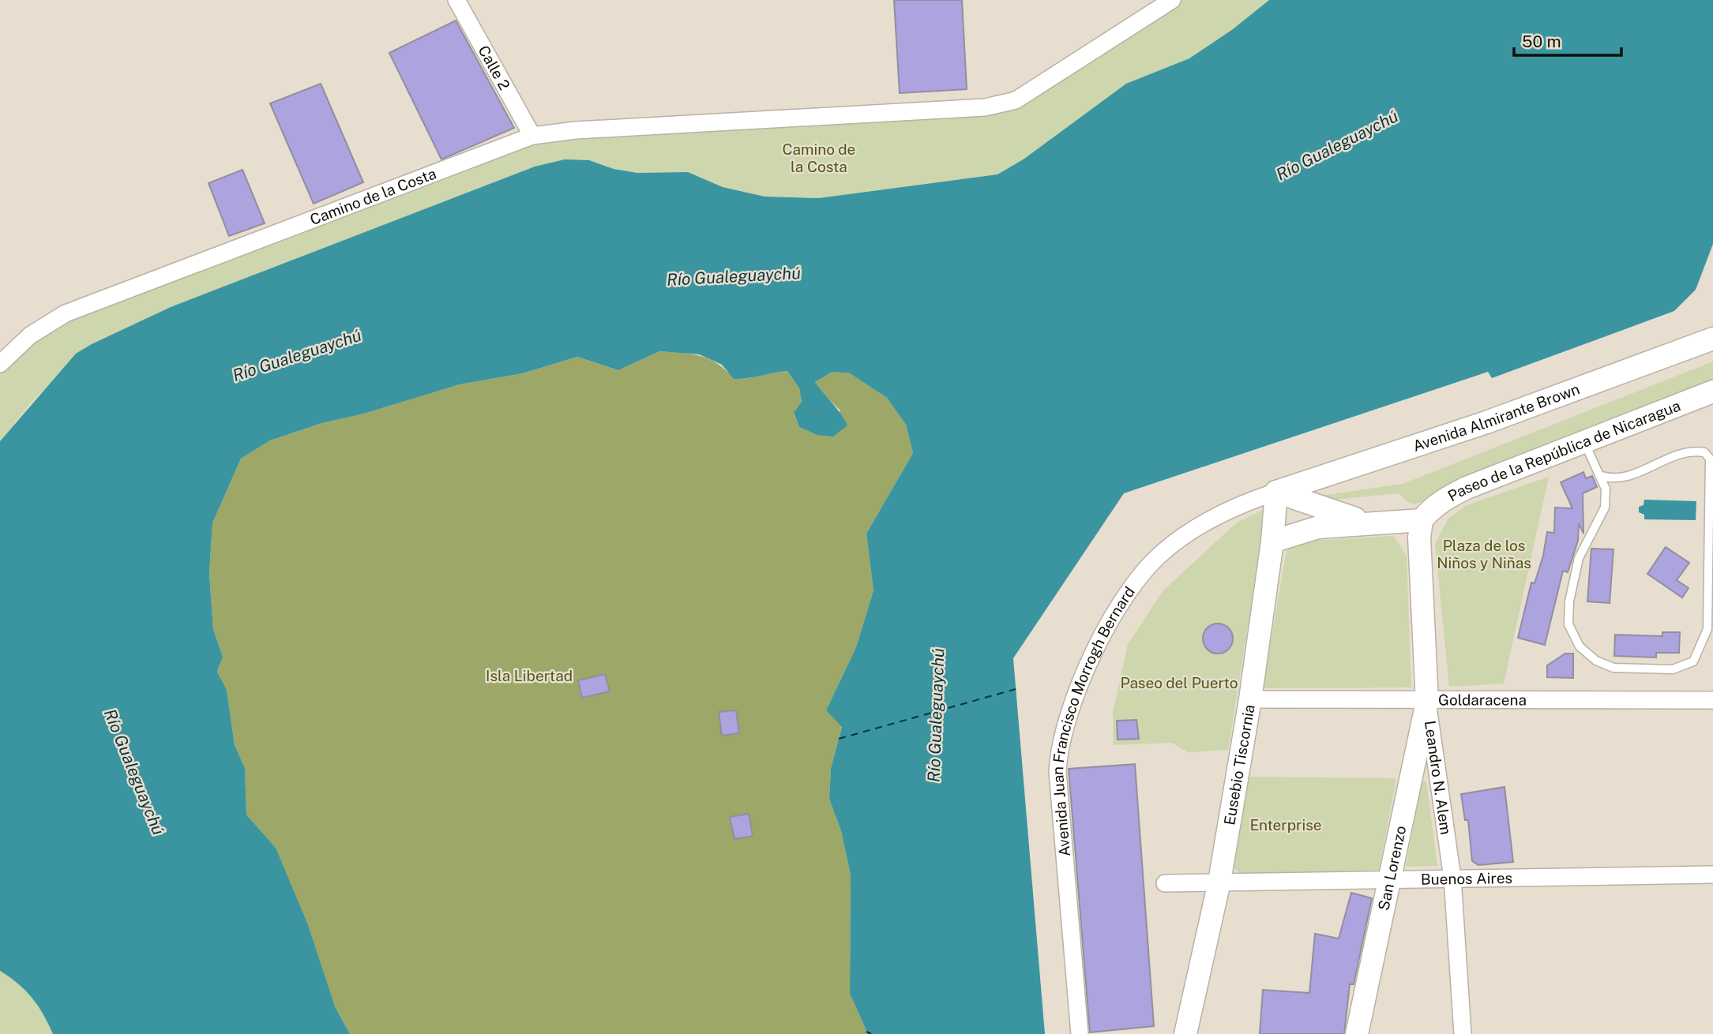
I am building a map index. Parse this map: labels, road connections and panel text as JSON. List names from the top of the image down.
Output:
{
  "streets": {
    "main road": [
      "Avenida Almirante Brown",
      "Paseo de la República de Nicaragua",
      "Eusebio Tiscornia",
      "Leandro N. Alem",
      "San Lorenzo"
    ],
    "street": [
      "Calle 2",
      "Camino de la Costa",
      "Goldaracena",
      "Avenida Juan Francisco Morrogh Bernard",
      "Buenos Aires"
    ]
  },
  "crossings": [
    ["Calle 2", "Camino de la Costa"],
    ["Avenida Almirante Brown", "Avenida Juan Francisco Morrogh Bernard"],
    ["Avenida Almirante Brown", "Eusebio Tiscornia"],
    ["Paseo de la República de Nicaragua", "Leandro N. Alem"],
    ["Goldaracena", "Eusebio Tiscornia"],
    ["Goldaracena", "Leandro N. Alem"],
    ["Goldaracena", "San Lorenzo"],
    ["Avenida Juan Francisco Morrogh Bernard", "Eusebio Tiscornia"],
    ["Eusebio Tiscornia", "Buenos Aires"],
    ["Leandro N. Alem", "San Lorenzo"],
    ["Leandro N. Alem", "Buenos Aires"],
    ["San Lorenzo", "Buenos Aires"]
  ],
  "water": ["Río Gualeguaychú"],
  "parks": [
    "Camino de la Costa",
    "Plaza de los Niños y Niñas",
    "Isla Libertad",
    "Paseo del Puerto",
    "Enterprise"
  ],
  "scale_bar": "50 m"
}
